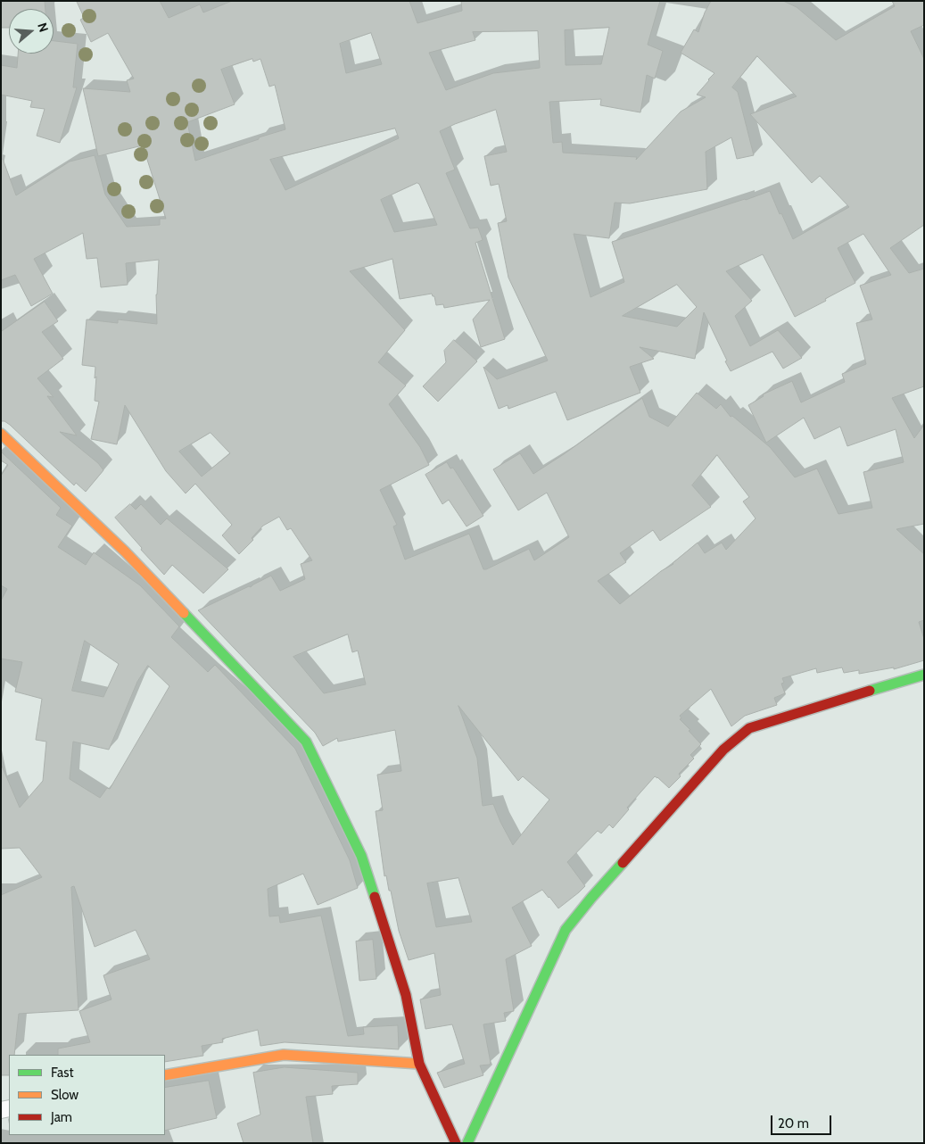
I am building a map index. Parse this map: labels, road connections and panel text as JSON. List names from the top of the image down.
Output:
{
  "legend": ["Fast", "Slow", "Jam"],
  "scale_bar": "20 m",
  "north": "right"
}
